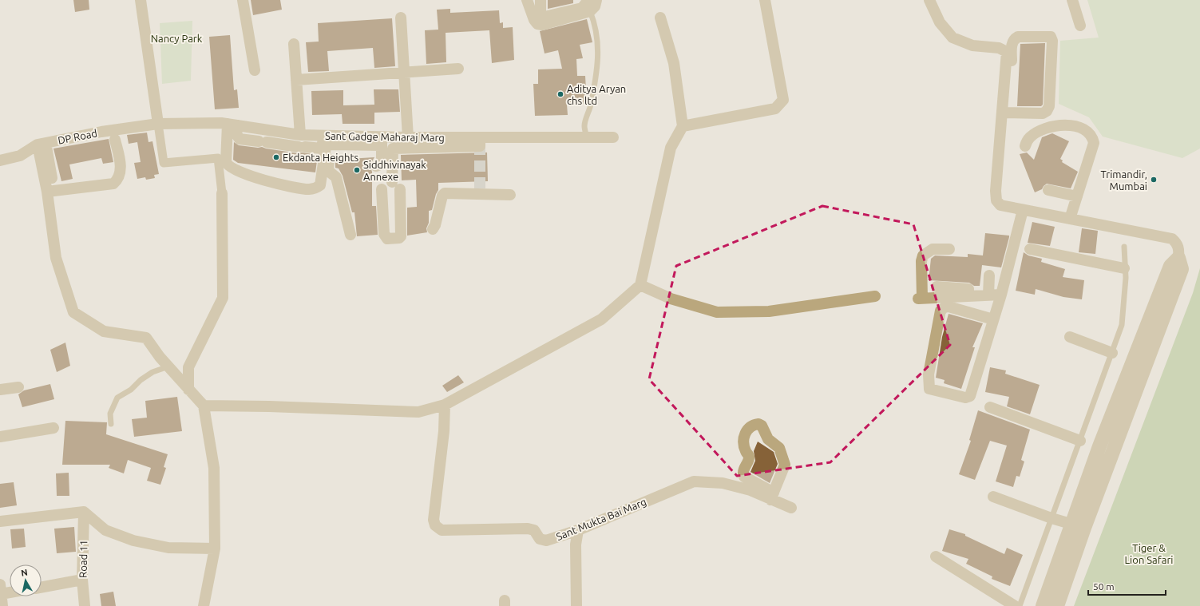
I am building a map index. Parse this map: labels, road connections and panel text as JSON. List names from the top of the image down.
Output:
{
  "streets": {
    "street": [
      "DP Road",
      "Sant Gadge Maharaj Marg",
      "Sant Mukta Bai Marg",
      "Road 11"
    ]
  },
  "crossings": [
    ["DP Road", "Sant Gadge Maharaj Marg"]
  ],
  "parks": ["Nancy Park", "Tiger & Lion Safari"],
  "places": [
    "Aditya Aryan chs ltd",
    "Ekdanta Heights",
    "Siddhivinayak Annexe",
    "Trimandir, Mumbai"
  ],
  "scale_bar": "50 m",
  "north": "top"
}
